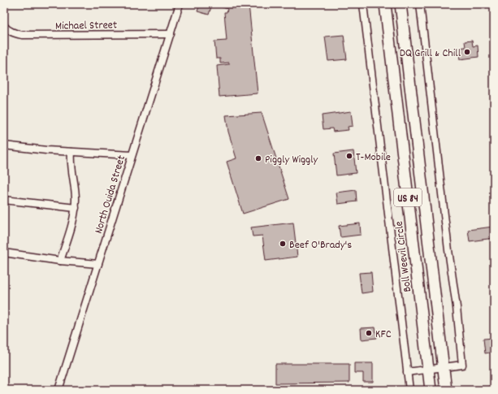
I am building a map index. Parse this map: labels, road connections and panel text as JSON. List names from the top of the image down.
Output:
{
  "streets": {
    "highway": ["US 84", "Boll Weevil Circle"],
    "street": ["Michael Street", "North Ouida Street"]
  },
  "crossings": [
    ["Michael Street", "North Ouida Street"]
  ],
  "places": [
    "DQ Grill & Chill",
    "T-Mobile",
    "Piggly Wiggly",
    "Beef O'Brady's",
    "KFC"
  ]
}
